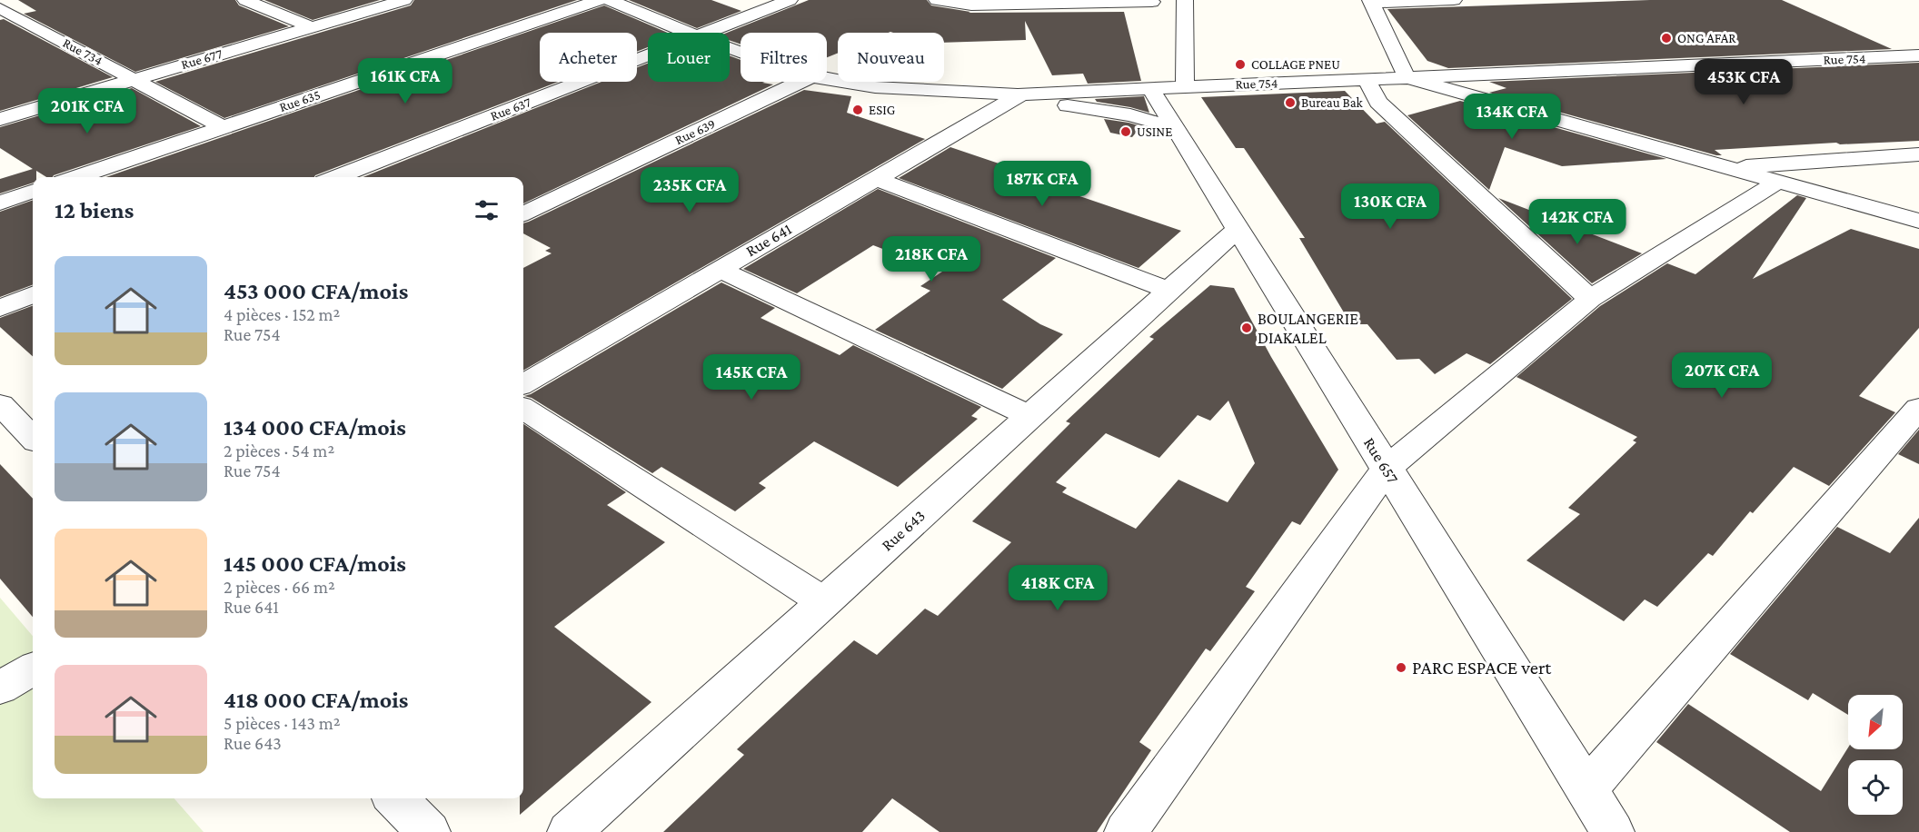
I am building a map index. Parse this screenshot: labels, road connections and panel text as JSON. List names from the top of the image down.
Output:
{
  "streets": {
    "street": [
      "Rue 734",
      "Rue 677",
      "Rue 754",
      "Rue 635",
      "Rue 637",
      "Rue 639",
      "Rue 641",
      "Rue 657",
      "Rue 643"
    ]
  },
  "crossings": [
    ["Rue 734", "Rue 677"],
    ["Rue 734", "Rue 635"],
    ["Rue 754", "Rue 641"],
    ["Rue 754", "Rue 657"],
    ["Rue 657", "Rue 643"]
  ],
  "places": [
    "ONG AFAR",
    "COLLAGE PNEU",
    "Bureau Bak",
    "ESIG",
    "USINE",
    "BOULANGERIE DIAKALEL",
    "PARC ESPACE vert"
  ],
  "north": "bottom left",
  "page": {
    "chip": [
      "Acheter",
      "Louer",
      "Filtres",
      "Nouveau"
    ],
    "price": [
      "161K CFA",
      "453K CFA",
      "201K CFA",
      "134K CFA",
      "187K CFA",
      "235K CFA",
      "130K CFA",
      "142K CFA",
      "218K CFA",
      "207K CFA",
      "145K CFA",
      "418K CFA"
    ],
    "heading": "12 biens",
    "list": [
      {
        "name": "453 000 CFA/mois",
        "note": "4 pièces · 152 m² · Rue 754"
      },
      {
        "name": "134 000 CFA/mois",
        "note": "2 pièces · 54 m² · Rue 754"
      },
      {
        "name": "145 000 CFA/mois",
        "note": "2 pièces · 66 m² · Rue 641"
      },
      {
        "name": "418 000 CFA/mois",
        "note": "5 pièces · 143 m² · Rue 643"
      }
    ]
  }
}
